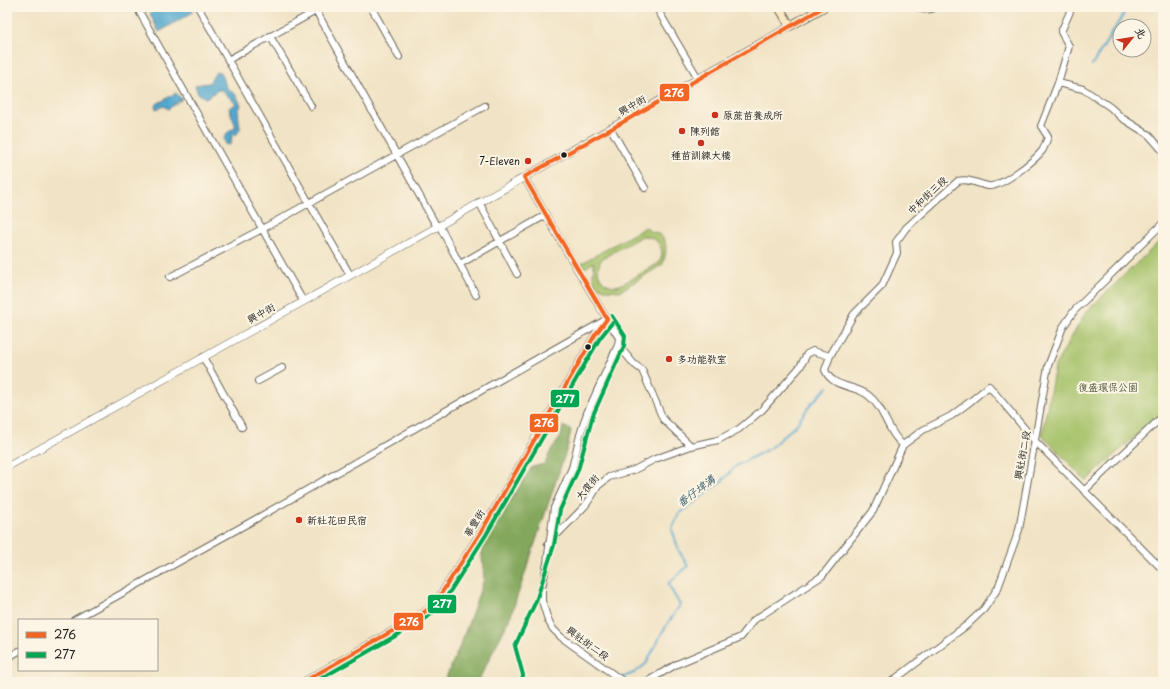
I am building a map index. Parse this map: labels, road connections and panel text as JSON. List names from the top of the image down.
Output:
{
  "streets": {
    "street": [
      "興中街",
      "中和街三段",
      "興社街二段",
      "大復街",
      "華豐街"
    ]
  },
  "crossings": [
    ["中和街三段", "大復街"],
    ["興社街二段", "大復街"]
  ],
  "water": ["番仔埤溝"],
  "parks": ["復盛環保公園"],
  "places": [
    "原蔗苗養成所",
    "陳列館",
    "種苗訓練大樓",
    "7-Eleven",
    "多功能教室",
    "新社花田民宿"
  ],
  "lines": ["transit line 276", "transit line 277"],
  "legend": ["276", "277"],
  "north": "top right"
}
